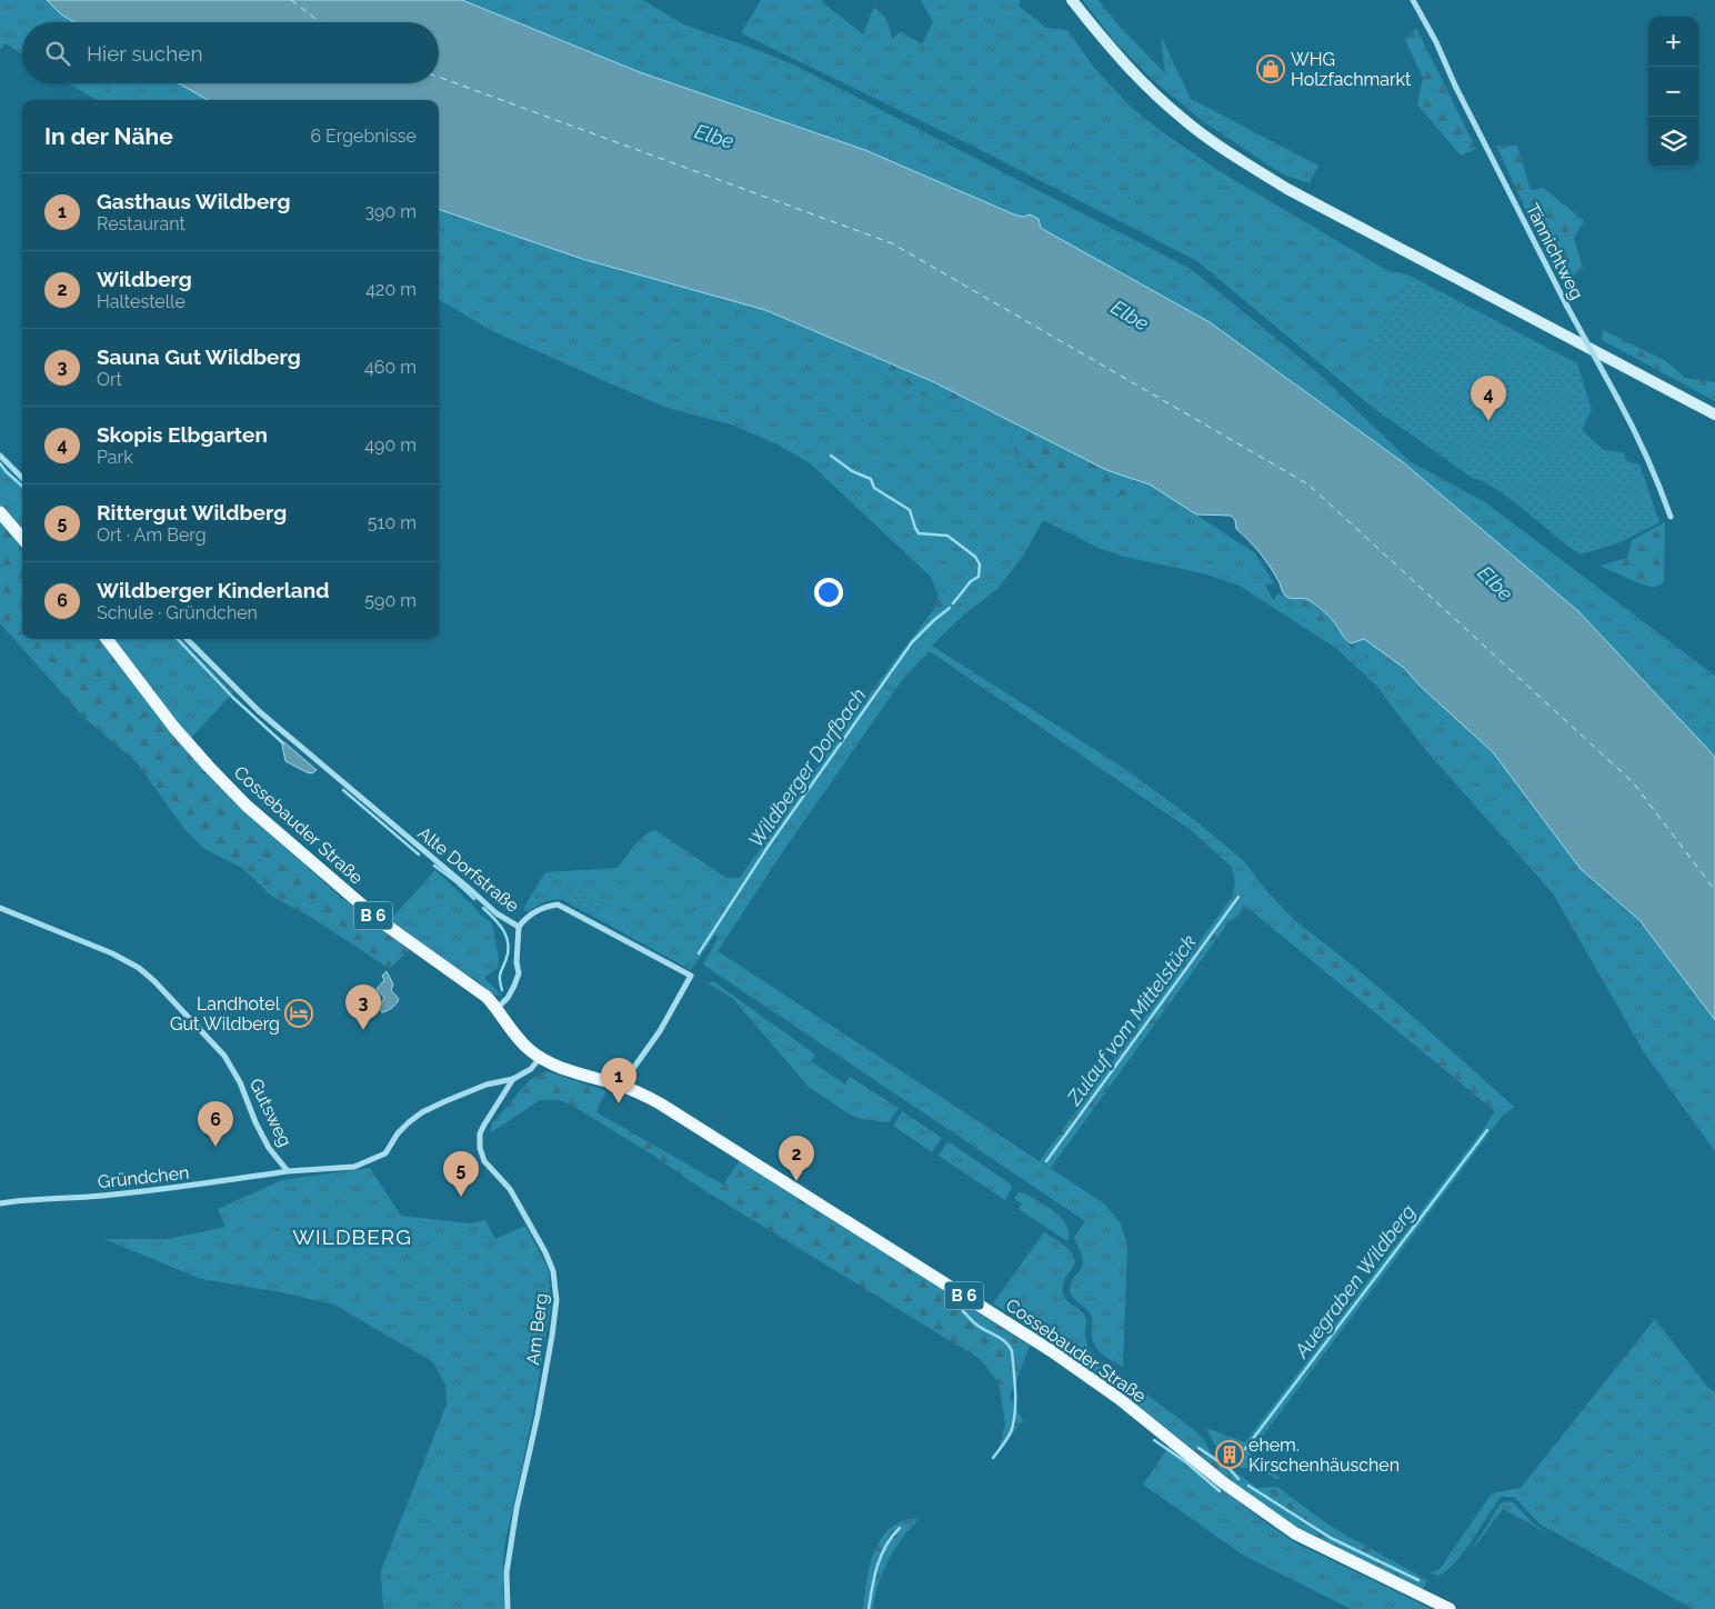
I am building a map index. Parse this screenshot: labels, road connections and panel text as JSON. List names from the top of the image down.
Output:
{
  "streets": {
    "main road": ["Cossebauder Straße", "B 6"],
    "street": [
      "Tännichtweg",
      "Alte Dorfstraße",
      "Gutsweg",
      "Gründchen",
      "Am Berg"
    ]
  },
  "crossings": [
    ["Cossebauder Straße", "Alte Dorfstraße"],
    ["Cossebauder Straße", "Gutsweg"],
    ["Gutsweg", "Gründchen"],
    ["Gutsweg", "Am Berg"]
  ],
  "districts": ["WILDBERG"],
  "water": [
    "Elbe",
    "Wildberger Dorfbach",
    "Zulauf vom Mittelstück",
    "Auegraben Wildberg"
  ],
  "places": {
    "shop": ["WHG Holzfachmarkt"],
    "hotel": ["Landhotel Gut Wildberg"],
    "building": ["ehem. Kirschenhäuschen"]
  },
  "page": {
    "map_buttons": ["+", "−"],
    "search": "Hier suchen",
    "heading": ["In der Nähe", "6 Ergebnisse"],
    "list": [
      {
        "mark": "1",
        "name": "Gasthaus Wildberg",
        "note": "Restaurant",
        "value": "390 m"
      },
      {
        "mark": "2",
        "name": "Wildberg",
        "note": "Haltestelle",
        "value": "420 m"
      },
      {
        "mark": "3",
        "name": "Sauna Gut Wildberg",
        "note": "Ort",
        "value": "460 m"
      },
      {
        "mark": "4",
        "name": "Skopis Elbgarten",
        "note": "Park",
        "value": "490 m"
      },
      {
        "mark": "5",
        "name": "Rittergut Wildberg",
        "note": "Ort · Am Berg",
        "value": "510 m"
      },
      {
        "mark": "6",
        "name": "Wildberger Kinderland",
        "note": "Schule · Gründchen",
        "value": "590 m"
      }
    ],
    "pins": [
      "4",
      "3",
      "1",
      "6",
      "2",
      "5"
    ]
  }
}
